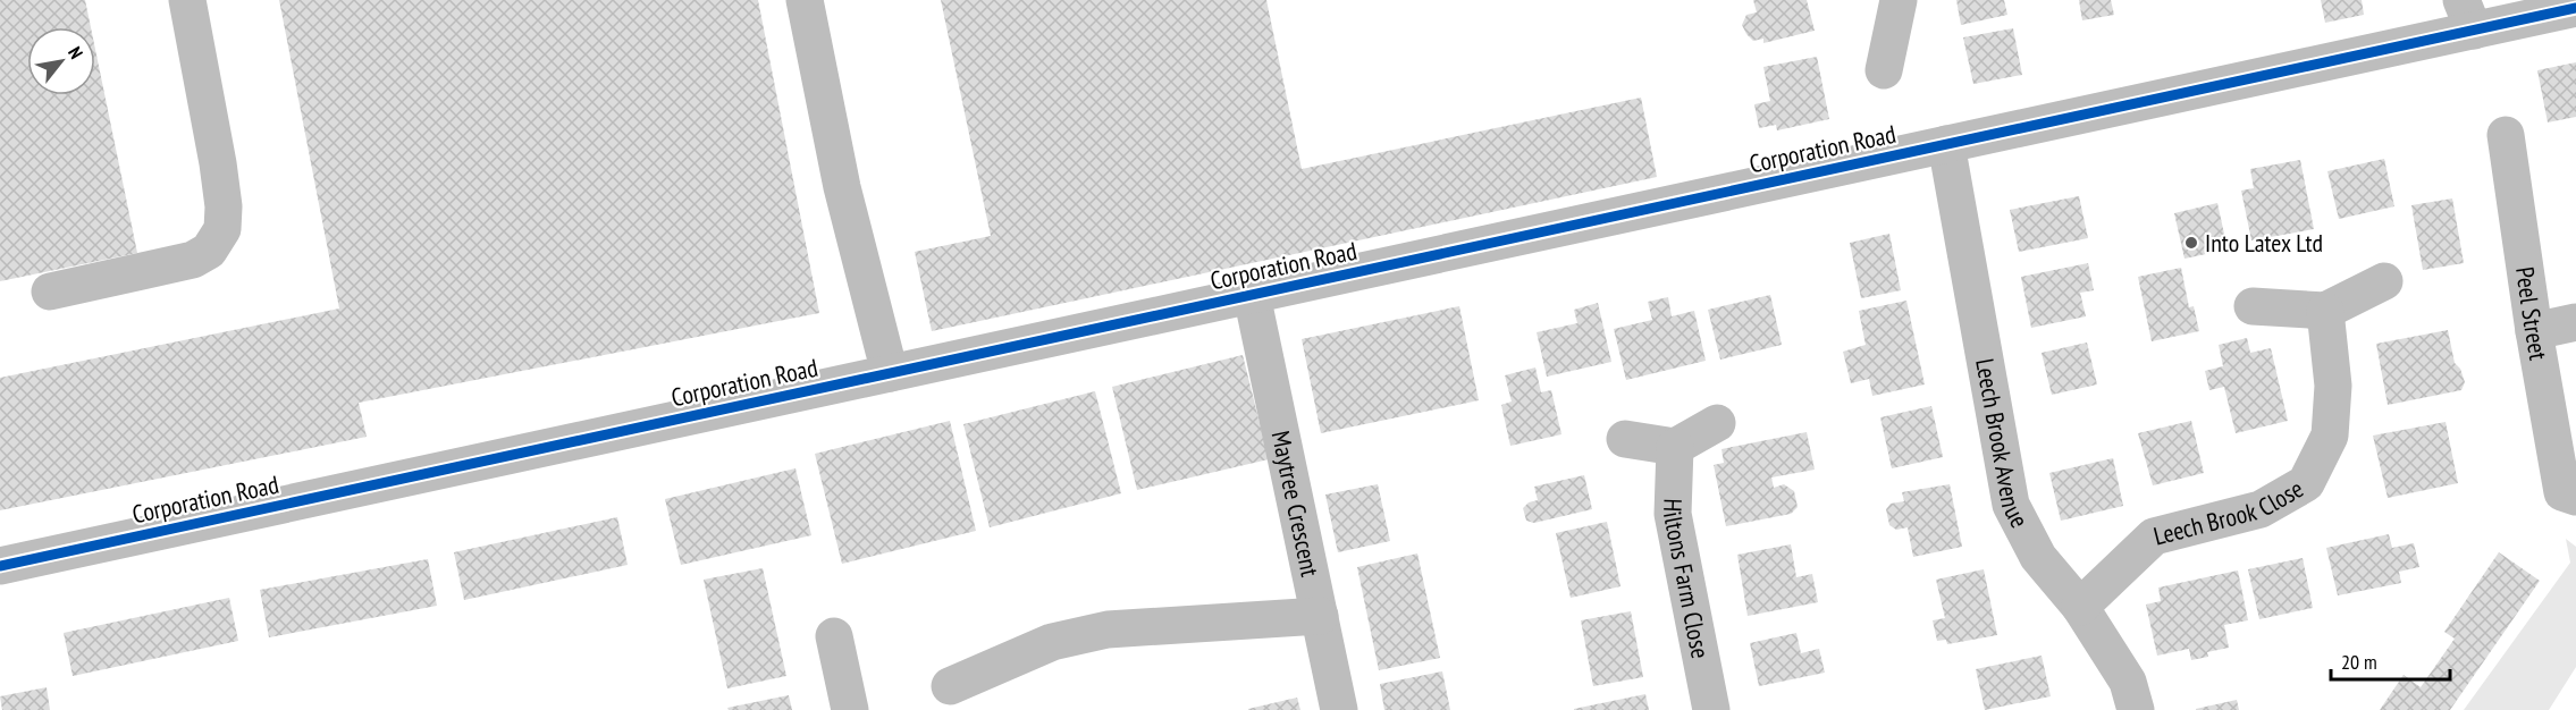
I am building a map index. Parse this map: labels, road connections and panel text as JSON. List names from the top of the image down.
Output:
{
  "streets": {
    "street": [
      "Corporation Road",
      "Peel Street",
      "Leech Brook Avenue",
      "Maytree Crescent",
      "Leech Brook Close",
      "Hiltons Farm Close"
    ]
  },
  "crossings": [
    ["Corporation Road", "Leech Brook Avenue"],
    ["Corporation Road", "Maytree Crescent"],
    ["Leech Brook Avenue", "Leech Brook Close"]
  ],
  "places": ["Into Latex Ltd"],
  "scale_bar": "20 m",
  "north": "top right"
}
